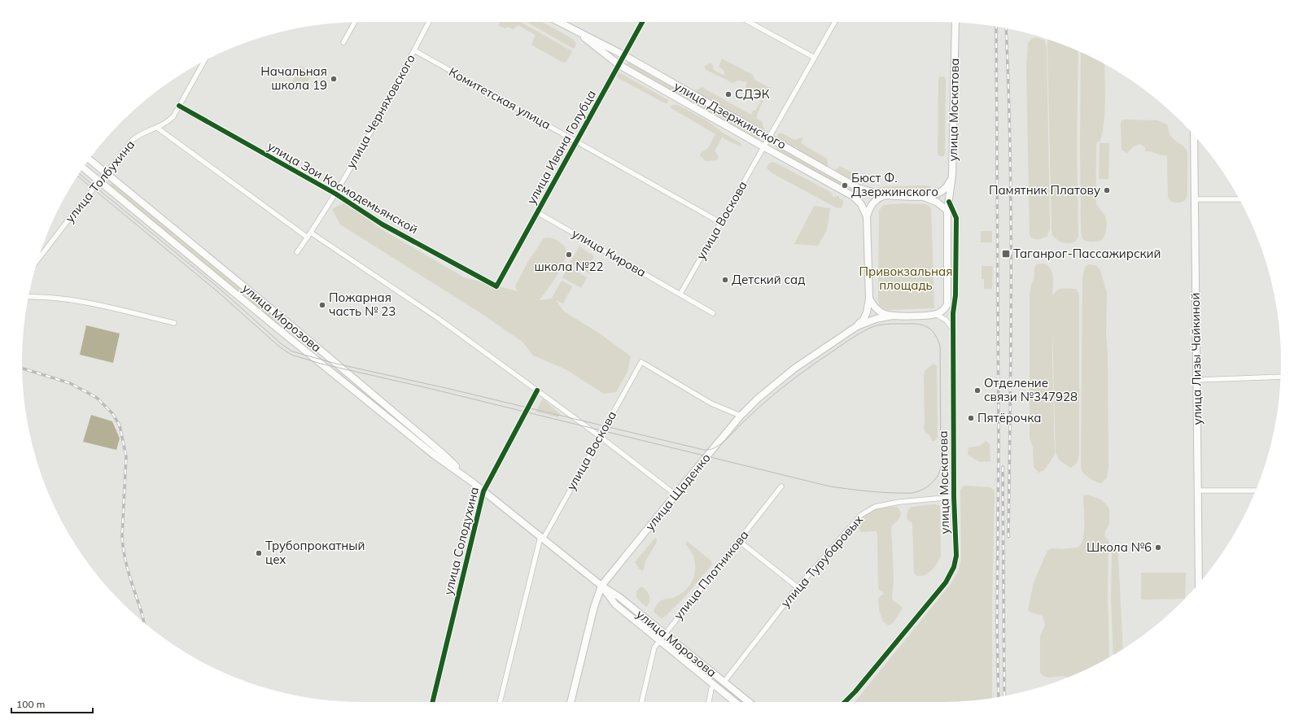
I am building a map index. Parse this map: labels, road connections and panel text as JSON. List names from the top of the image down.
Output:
{
  "streets": {
    "main road": [
      "улица Москатова",
      "улица Дзержинского",
      "улица Морозова",
      "улица Лизы Чайкиной",
      "улица Щаденко"
    ],
    "street": [
      "Комитетская улица",
      "улица Черняховского",
      "улица Ивана Голубца",
      "улица Толбухина",
      "улица Зои Космодемьянской",
      "улица Воскова",
      "улица Кирова",
      "улица Солодухина",
      "улица Турубаровых",
      "улица Плотникова"
    ]
  },
  "crossings": [
    ["Комитетская улица", "улица Черняховского"],
    ["Комитетская улица", "улица Ивана Голубца"],
    ["Комитетская улица", "улица Воскова"],
    ["улица Москатова", "улица Дзержинского"],
    ["улица Москатова", "улица Щаденко"],
    ["улица Москатова", "улица Турубаровых"],
    ["улица Черняховского", "улица Зои Космодемьянской"],
    ["улица Дзержинского", "улица Ивана Голубца"],
    ["улица Дзержинского", "улица Воскова"],
    ["улица Дзержинского", "улица Щаденко"],
    ["улица Ивана Голубца", "улица Зои Космодемьянской"],
    ["улица Ивана Голубца", "улица Кирова"],
    ["улица Толбухина", "улица Зои Космодемьянской"],
    ["улица Толбухина", "улица Морозова"],
    ["улица Воскова", "улица Кирова"],
    ["улица Воскова", "улица Морозова"],
    ["улица Воскова", "улица Щаденко"],
    ["улица Морозова", "улица Щаденко"],
    ["улица Морозова", "улица Солодухина"],
    ["улица Морозова", "улица Турубаровых"],
    ["улица Морозова", "улица Плотникова"]
  ],
  "parks": ["Привокзальная площадь"],
  "places": {
    "other": [
      "Начальная школа 19",
      "СДЭК",
      "Бюст Ф. Дзержинского",
      "Памятник Платову",
      "школа №22",
      "Детский сад",
      "Пожарная часть № 23",
      "Отделение связи №347928",
      "Пятёрочка",
      "Школа №6",
      "Трубопрокатный цех"
    ],
    "transit": ["Таганрог-Пассажирский"]
  },
  "scale_bar": "100 m"
}
